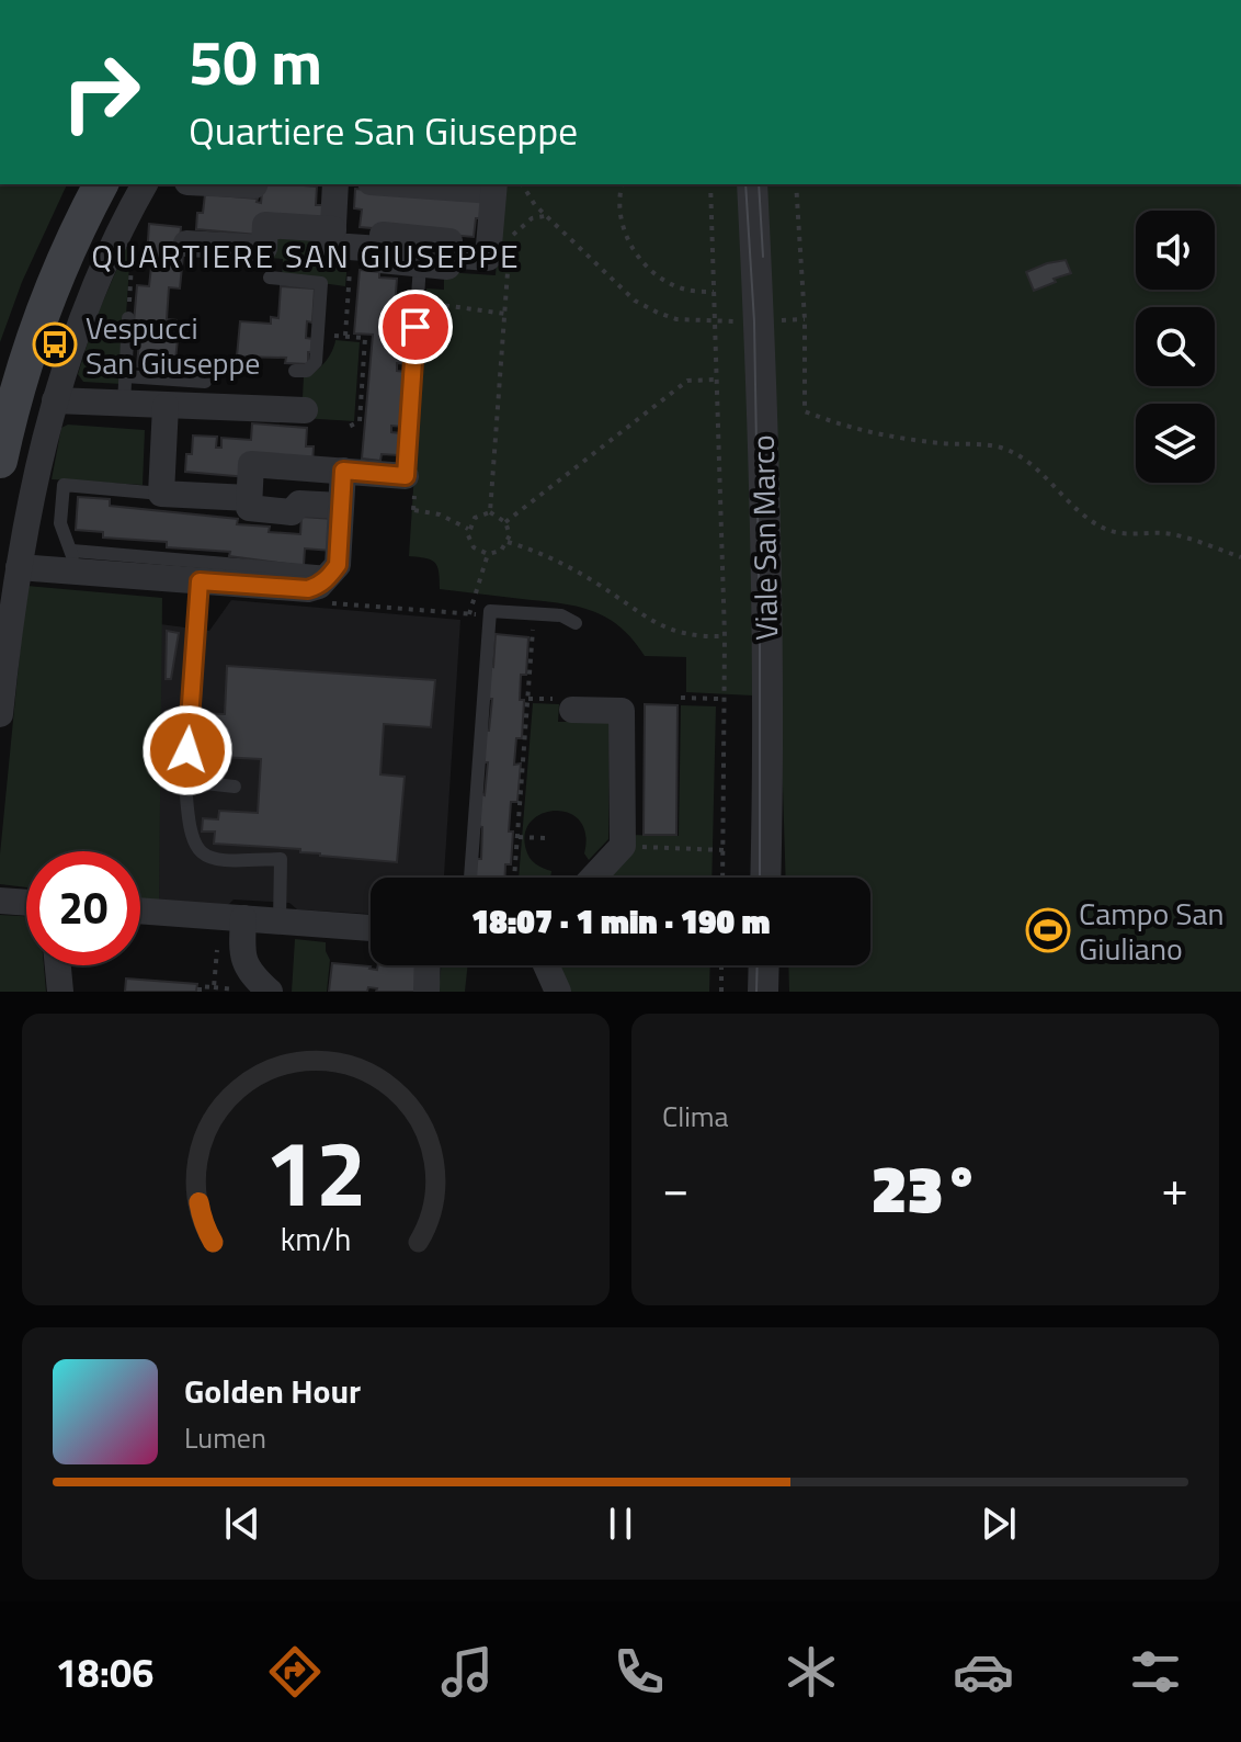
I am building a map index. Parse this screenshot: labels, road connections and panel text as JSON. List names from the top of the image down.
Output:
{
  "streets": {
    "street": ["Viale San Marco"]
  },
  "districts": ["QUARTIERE SAN GIUSEPPE"],
  "places": {
    "bus stop": ["Vespucci San Giuseppe"],
    "sports": ["Campo San Giuliano"]
  },
  "page": {
    "turn": ["50 m", "Quartiere San Giuseppe"],
    "limit": "20",
    "trip": "18:07 · 1 min · 190 m",
    "tile": "Clima",
    "heat": ["−", "23°", "+"],
    "song": ["Golden Hour", "Lumen"],
    "tabs": "18:06",
    "gauge": ["12", "km/h"]
  }
}
